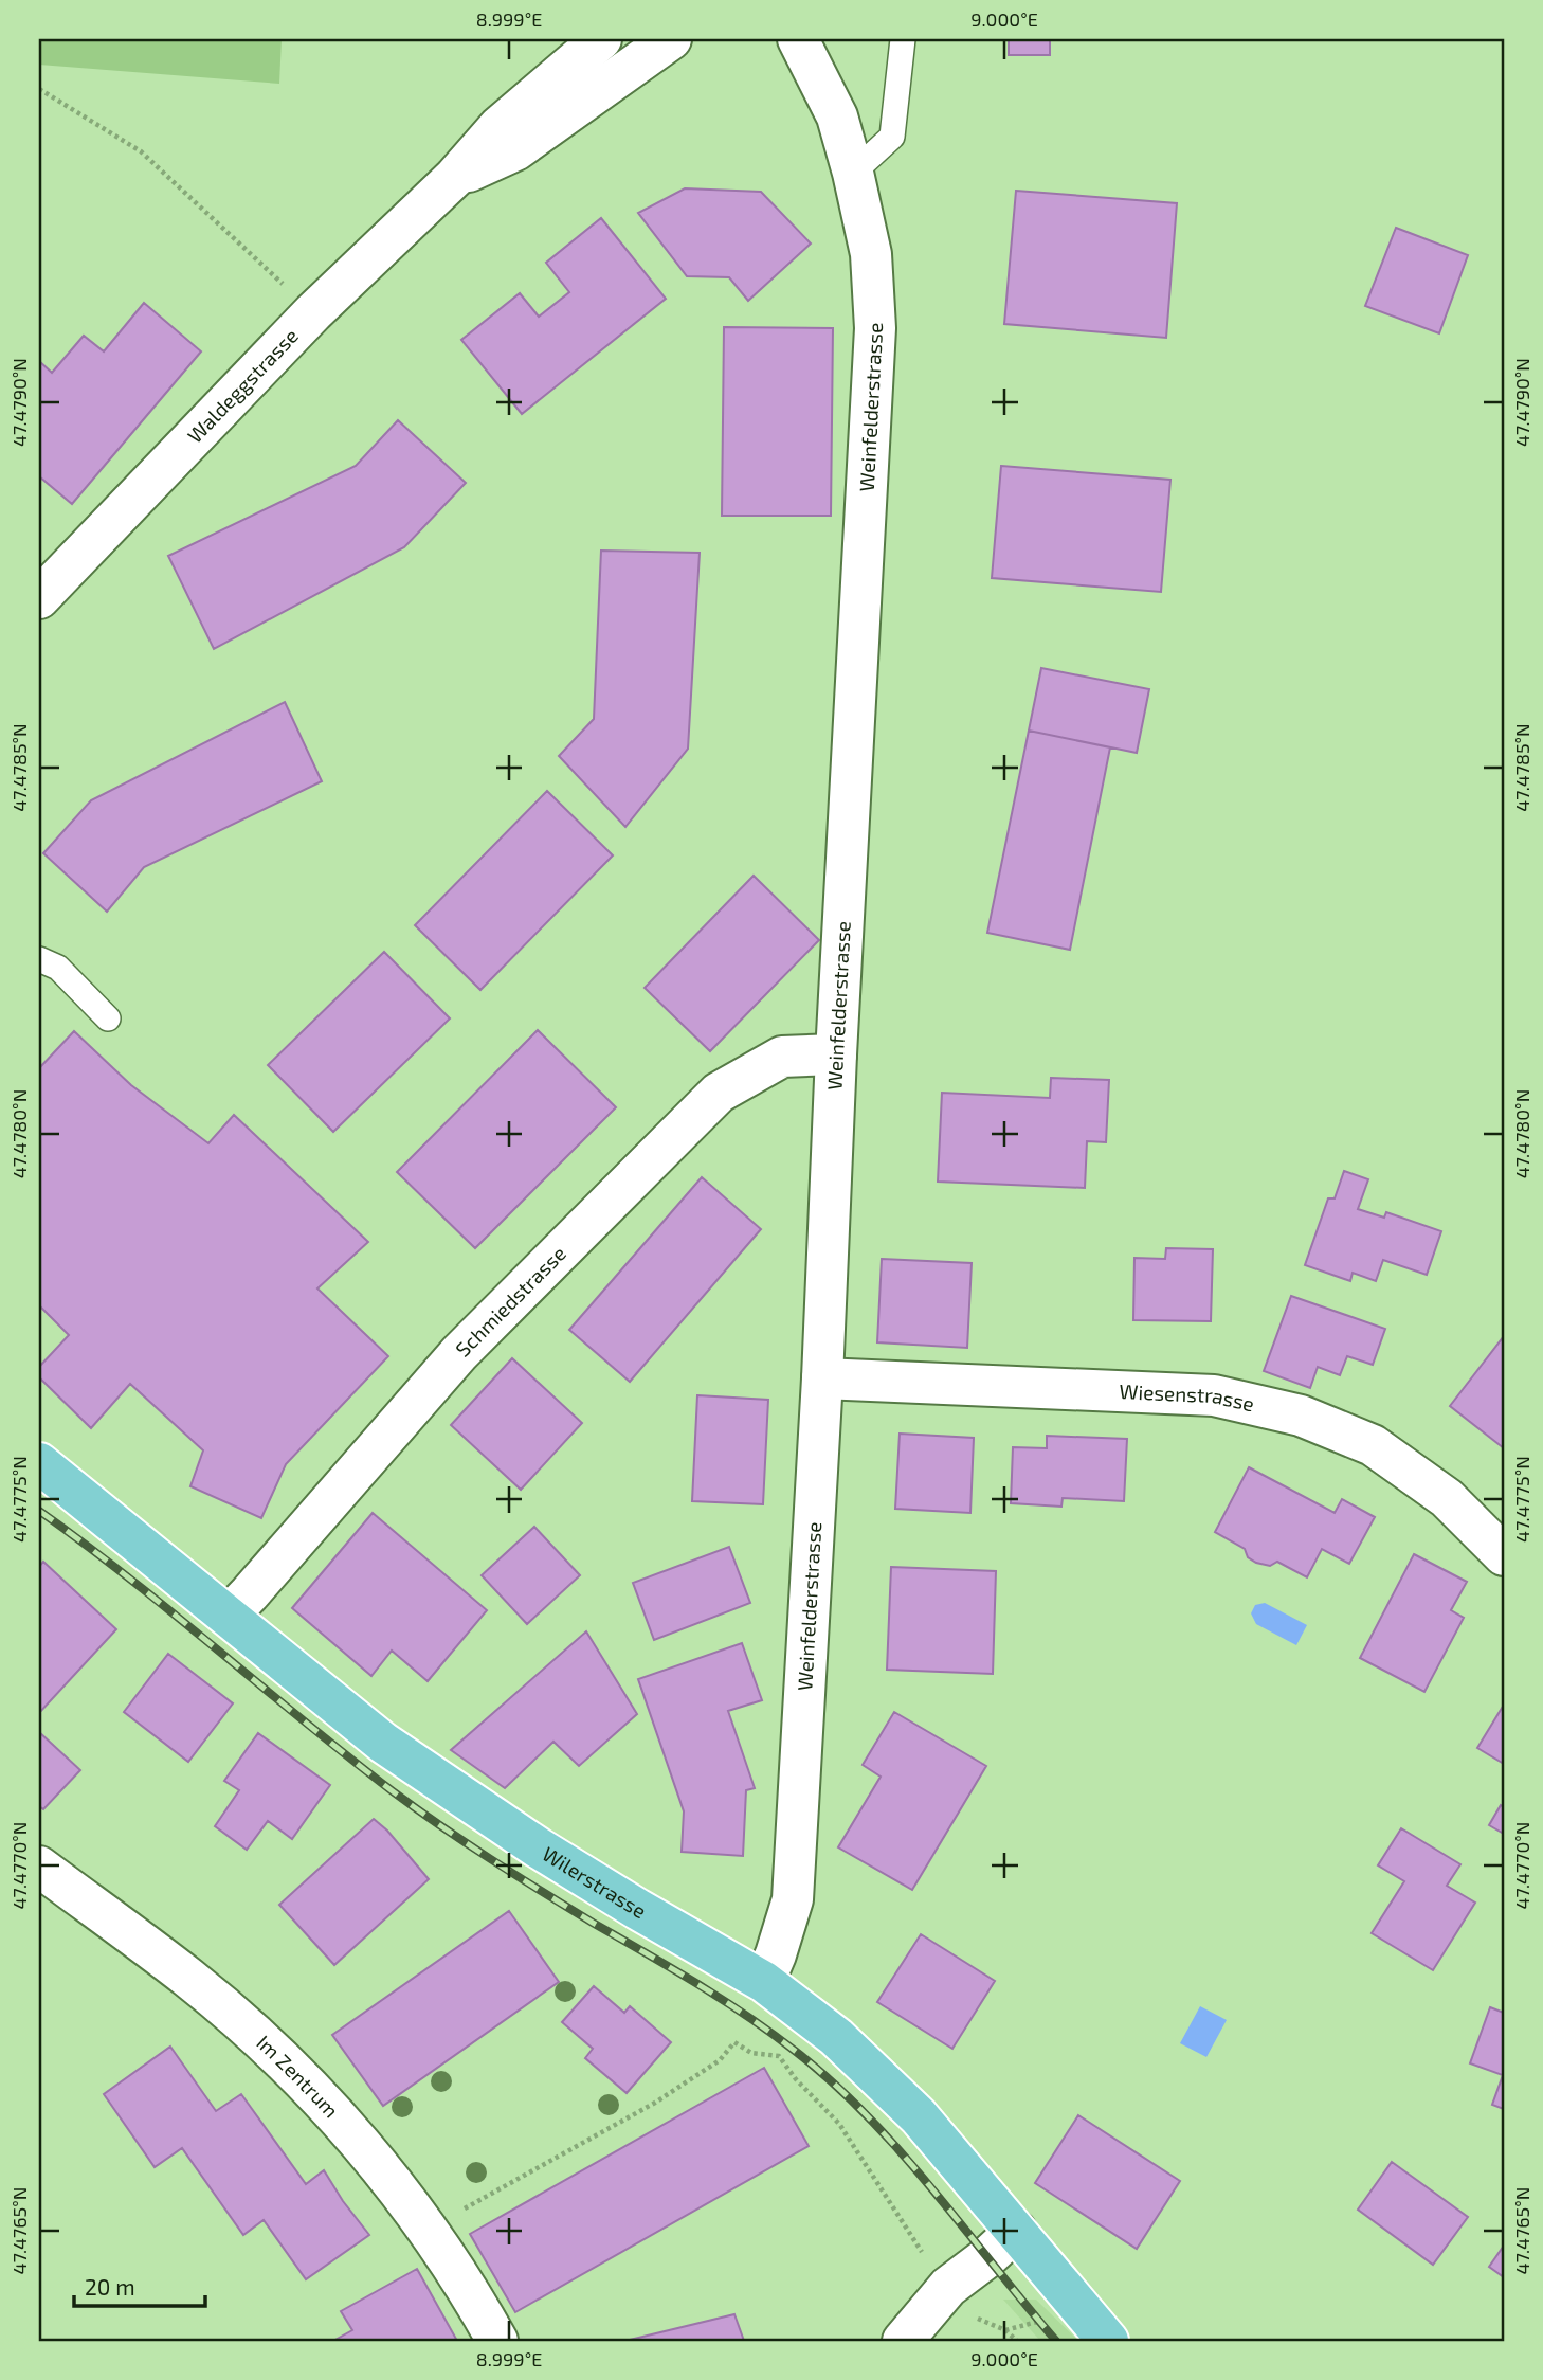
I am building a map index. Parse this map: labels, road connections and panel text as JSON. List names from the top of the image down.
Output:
{
  "streets": {
    "main road": ["Wilerstrasse"],
    "street": [
      "Waldeggstrasse",
      "Weinfelderstrasse",
      "Schmiedstrasse",
      "Wiesenstrasse",
      "Im Zentrum"
    ]
  },
  "crossings": [
    ["Weinfelderstrasse", "Schmiedstrasse"],
    ["Weinfelderstrasse", "Wiesenstrasse"],
    ["Weinfelderstrasse", "Wilerstrasse"],
    ["Schmiedstrasse", "Wilerstrasse"]
  ],
  "scale_bar": "20 m",
  "coordinates": [
    "8.999°E",
    "9.000°E",
    "47.4790°N",
    "47.4785°N",
    "47.4780°N",
    "47.4775°N",
    "47.4770°N",
    "47.4765°N"
  ]
}
